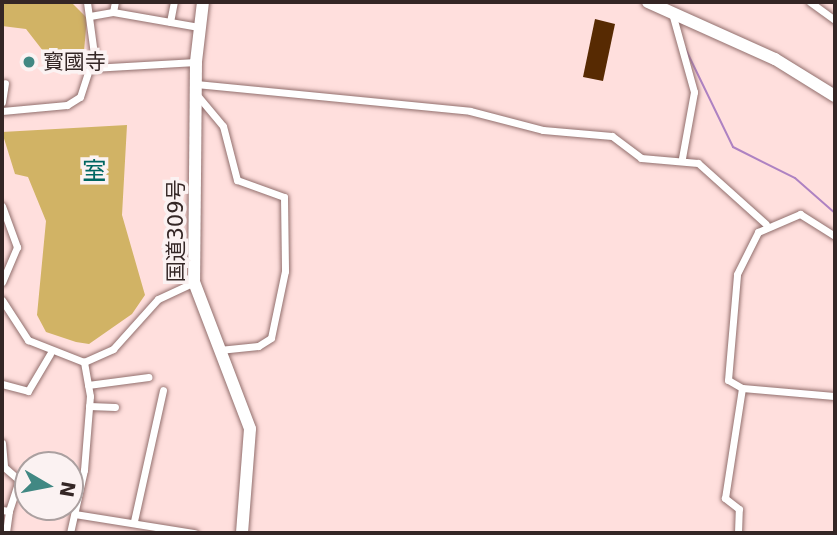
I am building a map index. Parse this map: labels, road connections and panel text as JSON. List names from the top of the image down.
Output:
{
  "streets": {
    "highway": ["国道309号"]
  },
  "districts": ["室"],
  "places": ["寳國寺"],
  "north": "right"
}
